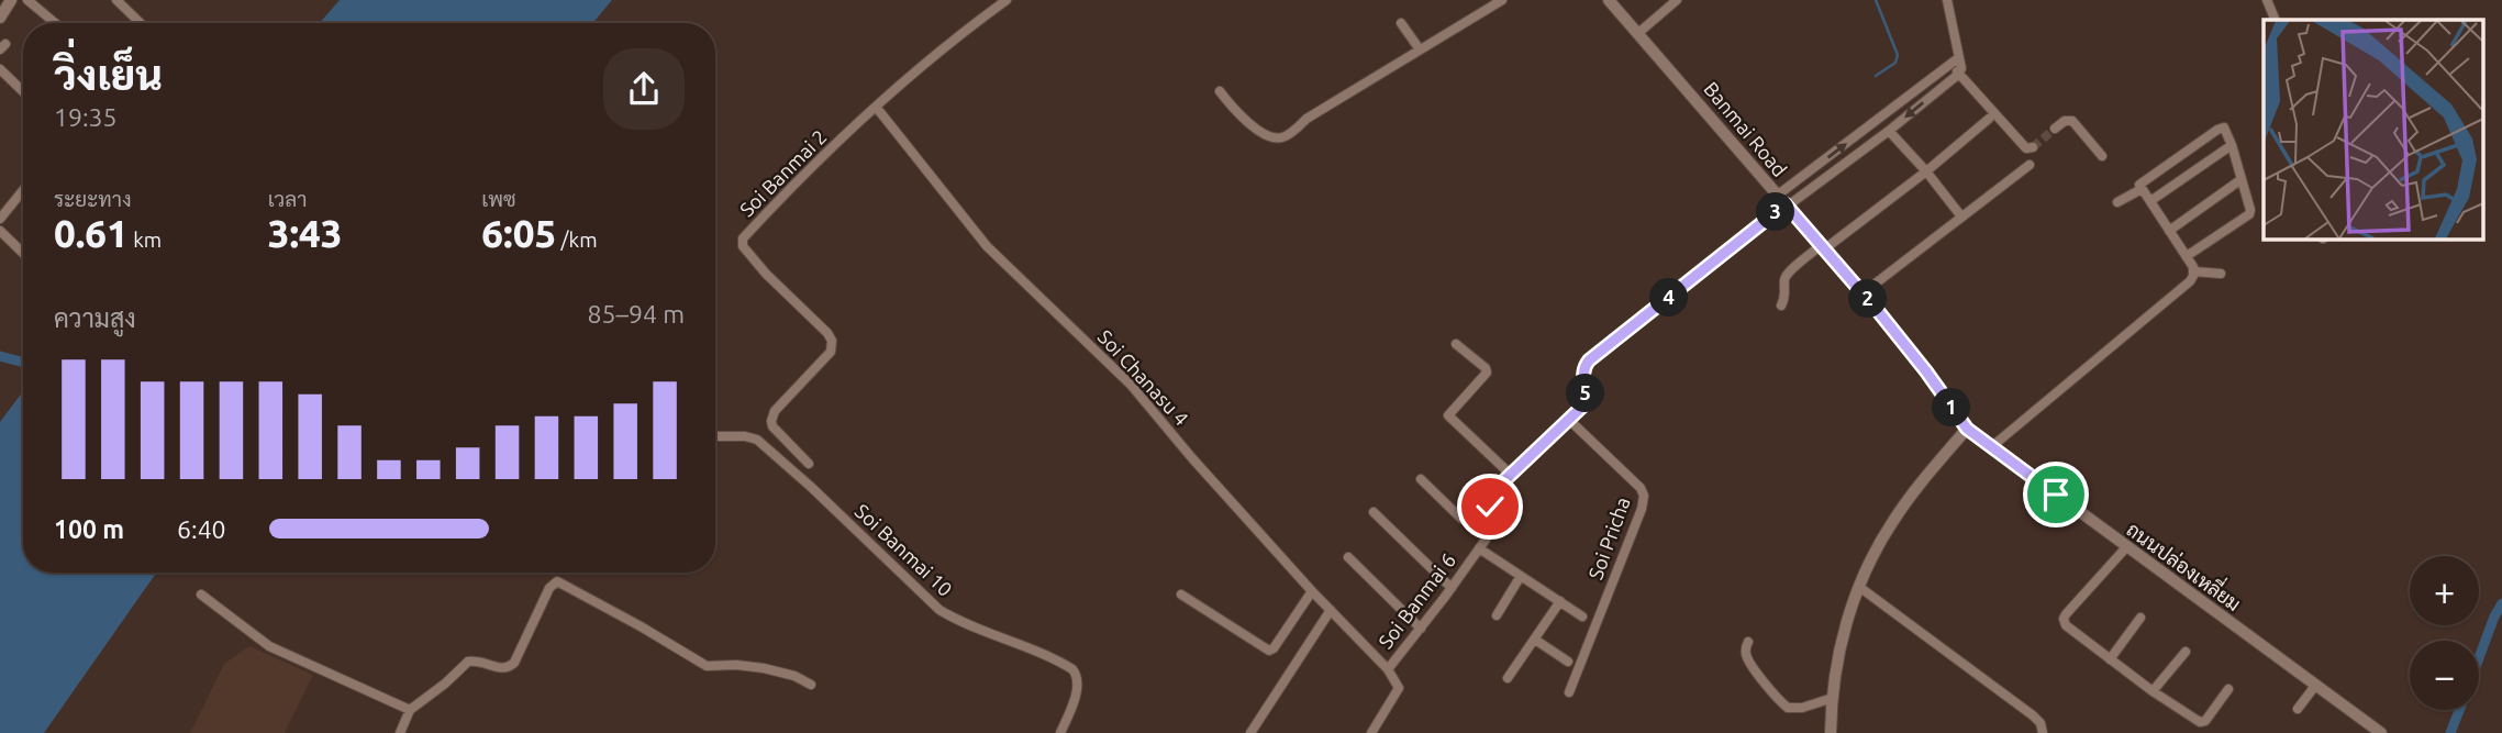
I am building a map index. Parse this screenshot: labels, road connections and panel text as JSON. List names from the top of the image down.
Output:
{
  "streets": {
    "street": [
      "Banmai Road",
      "Soi Banmai 2",
      "Soi Chanasu 4",
      "Soi Pricha",
      "Soi Banmai 10",
      "ถนนปล่องเหลี่ยม",
      "Soi Banmai 6"
    ]
  },
  "crossings": [
    ["Banmai Road", "ถนนปล่องเหลี่ยม"],
    ["Banmai Road", "Soi Banmai 6"],
    ["Soi Banmai 2", "Soi Chanasu 4"],
    ["Soi Chanasu 4", "Soi Banmai 6"],
    ["Soi Pricha", "Soi Banmai 6"]
  ],
  "page": {
    "heading": ["วิ่งเย็น", "19:35"],
    "stats": [
      ["ระยะทาง", "0.61 km"],
      ["เวลา", "3:43"],
      ["เพซ", "6:05 /km"]
    ],
    "pins": [
      "3",
      "4",
      "2",
      "5",
      "1"
    ],
    "chart": ["ความสูง", "85–94 m"],
    "list": [
      {
        "name": "100 m",
        "note": "6:40"
      }
    ],
    "map_buttons": ["+", "−"]
  }
}
